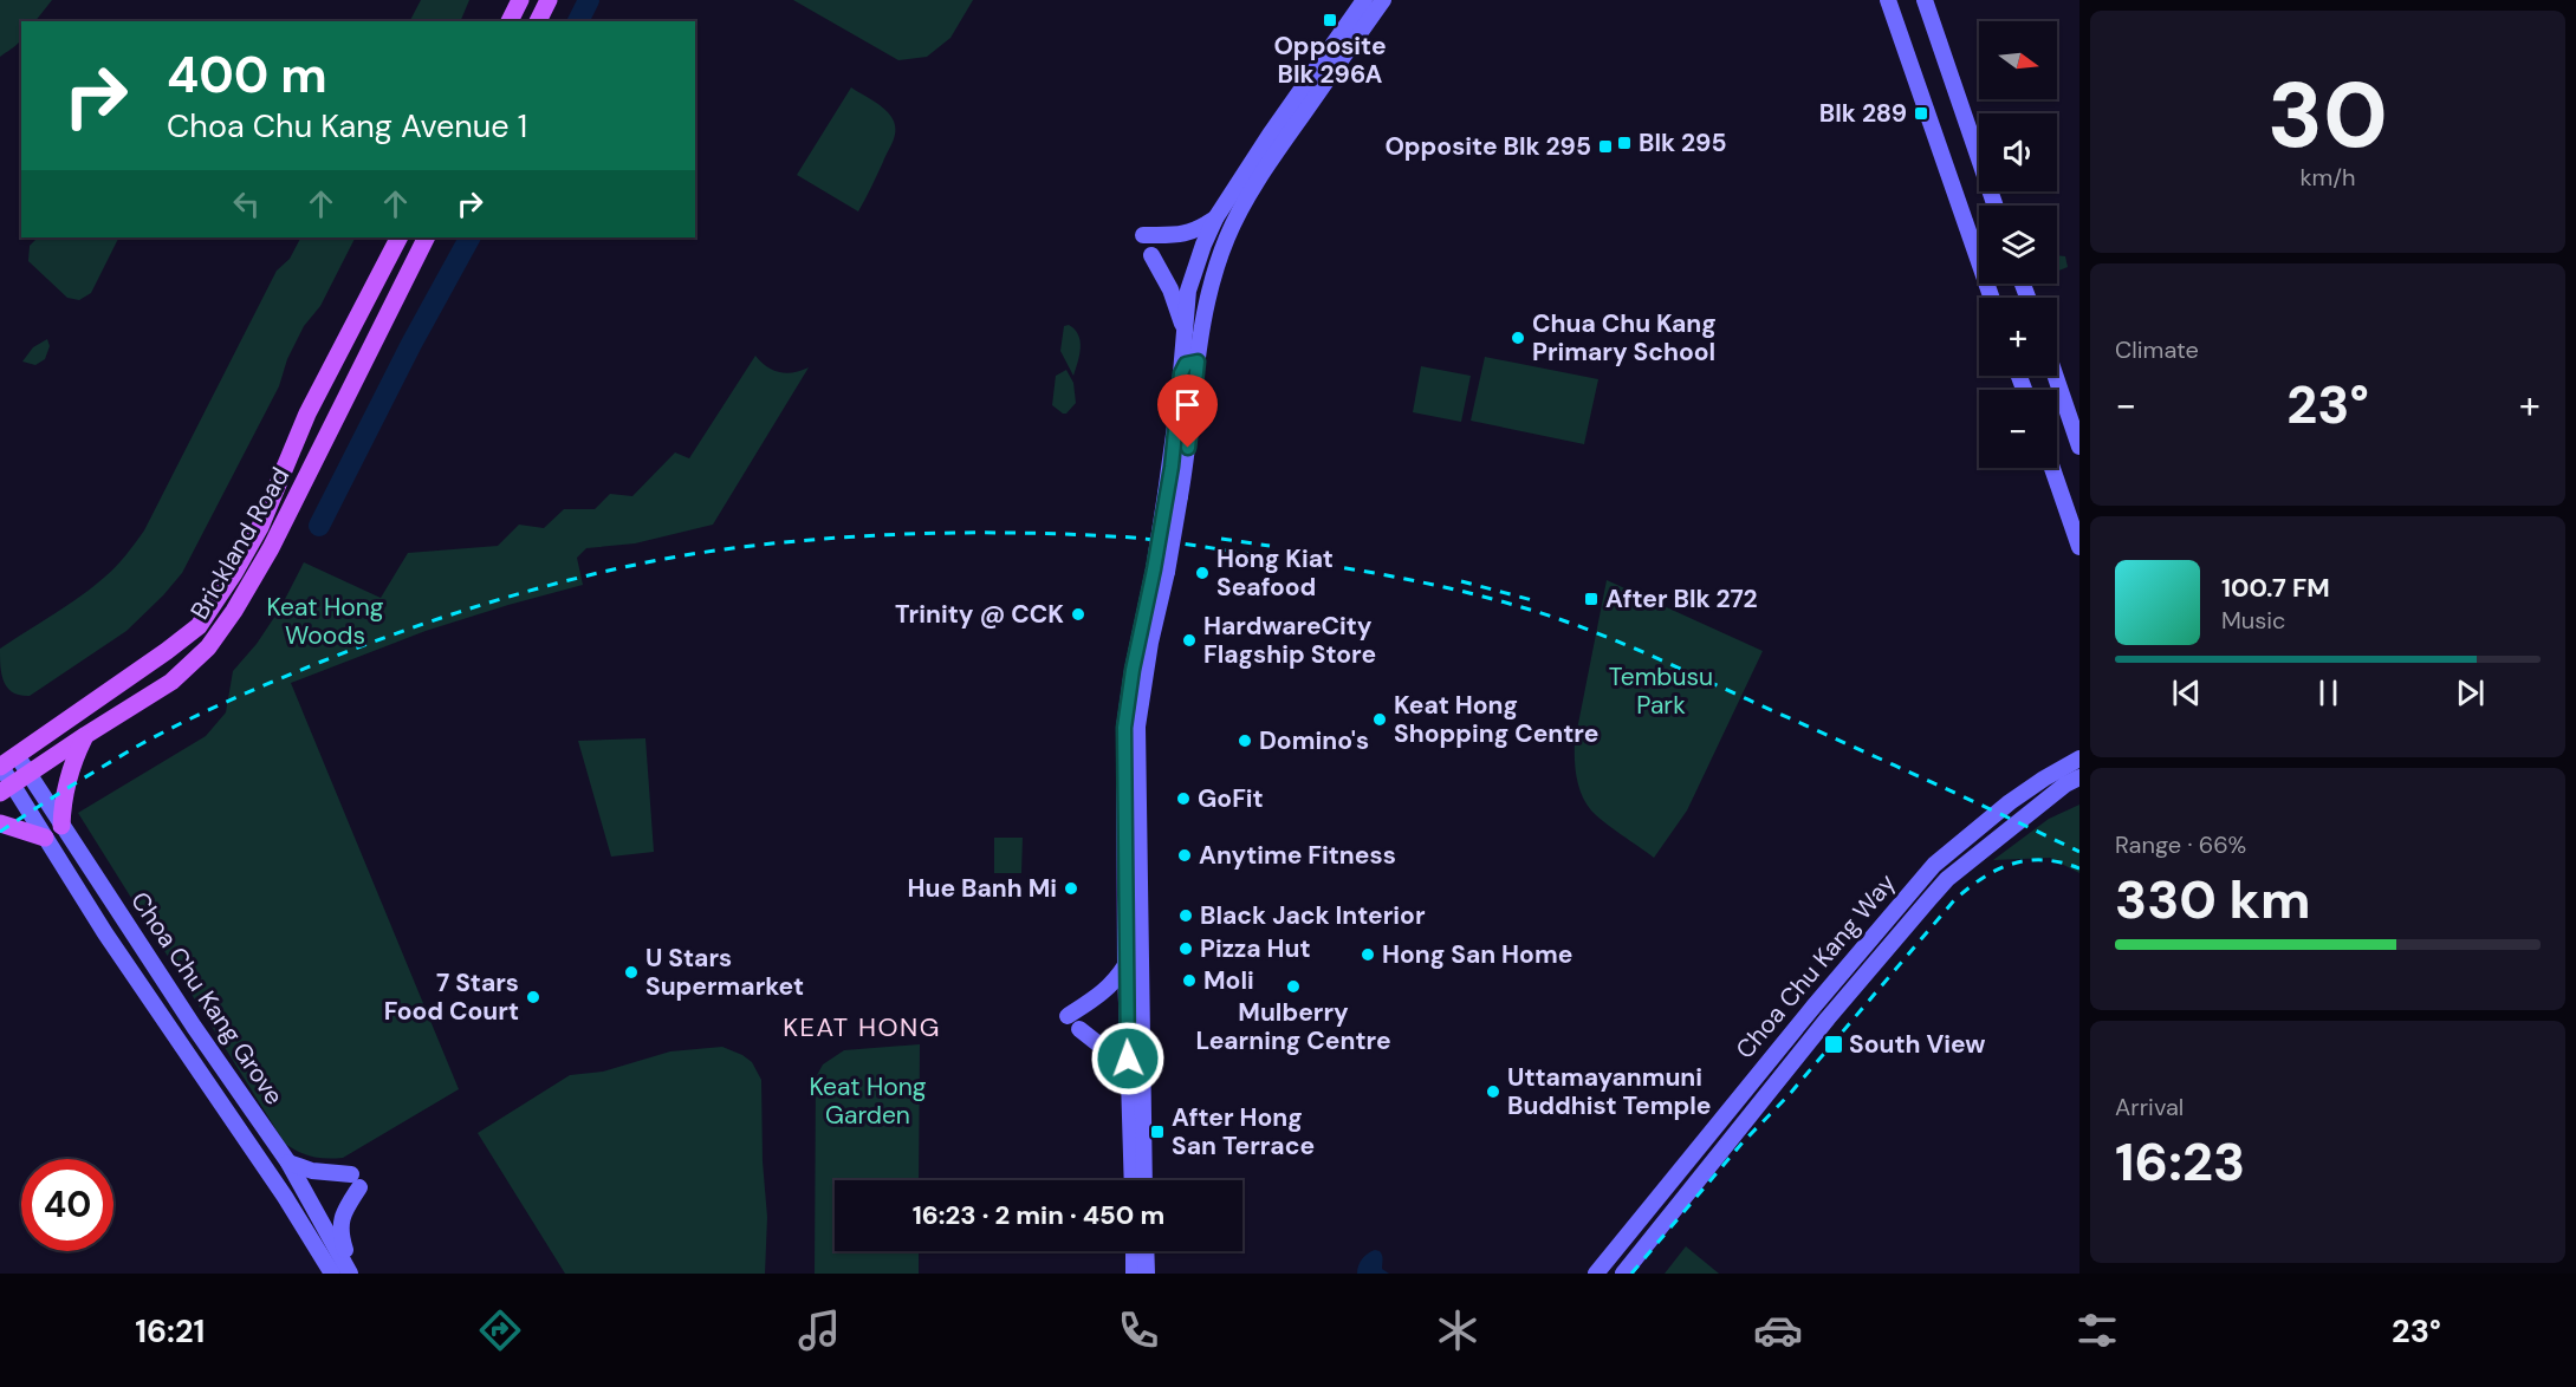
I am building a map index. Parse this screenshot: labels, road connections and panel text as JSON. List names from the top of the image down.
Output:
{
  "streets": {
    "main road": ["Brickland Road"],
    "street": ["Choa Chu Kang Way", "Choa Chu Kang Grove"]
  },
  "crossings": [
    ["Brickland Road", "Choa Chu Kang Grove"]
  ],
  "districts": ["KEAT HONG"],
  "parks": ["Keat Hong Woods", "Tembusu Park", "Keat Hong Garden"],
  "places": {
    "transit": [
      "Opposite Blk 296A",
      "Blk 289",
      "Blk 295",
      "Opposite Blk 295",
      "After Blk 272",
      "South View",
      "After Hong San Terrace"
    ],
    "other": [
      "Chua Chu Kang Primary School",
      "Hong Kiat Seafood",
      "Trinity @ CCK",
      "HardwareCity Flagship Store",
      "Keat Hong Shopping Centre",
      "Domino's",
      "GoFit",
      "Anytime Fitness",
      "Hue Banh Mi",
      "Black Jack Interior",
      "Pizza Hut",
      "Hong San Home",
      "U Stars Supermarket",
      "Moli",
      "Mulberry Learning Centre",
      "7 Stars Food Court",
      "Uttamayanmuni Buddhist Temple"
    ]
  },
  "north": "right",
  "page": {
    "tile": [
      ["30", "km/h"],
      "Climate",
      ["Range · 66%", "330 km"],
      ["Arrival", "16:23"]
    ],
    "map_buttons": ["+", "−"],
    "turn": ["400 m", "Choa Chu Kang Avenue 1"],
    "heat": ["−", "23°", "+"],
    "song": ["100.7 FM", "Music"],
    "limit": "40",
    "trip": "16:23 · 2 min · 450 m",
    "tabs": ["16:21", "23°"]
  }
}
